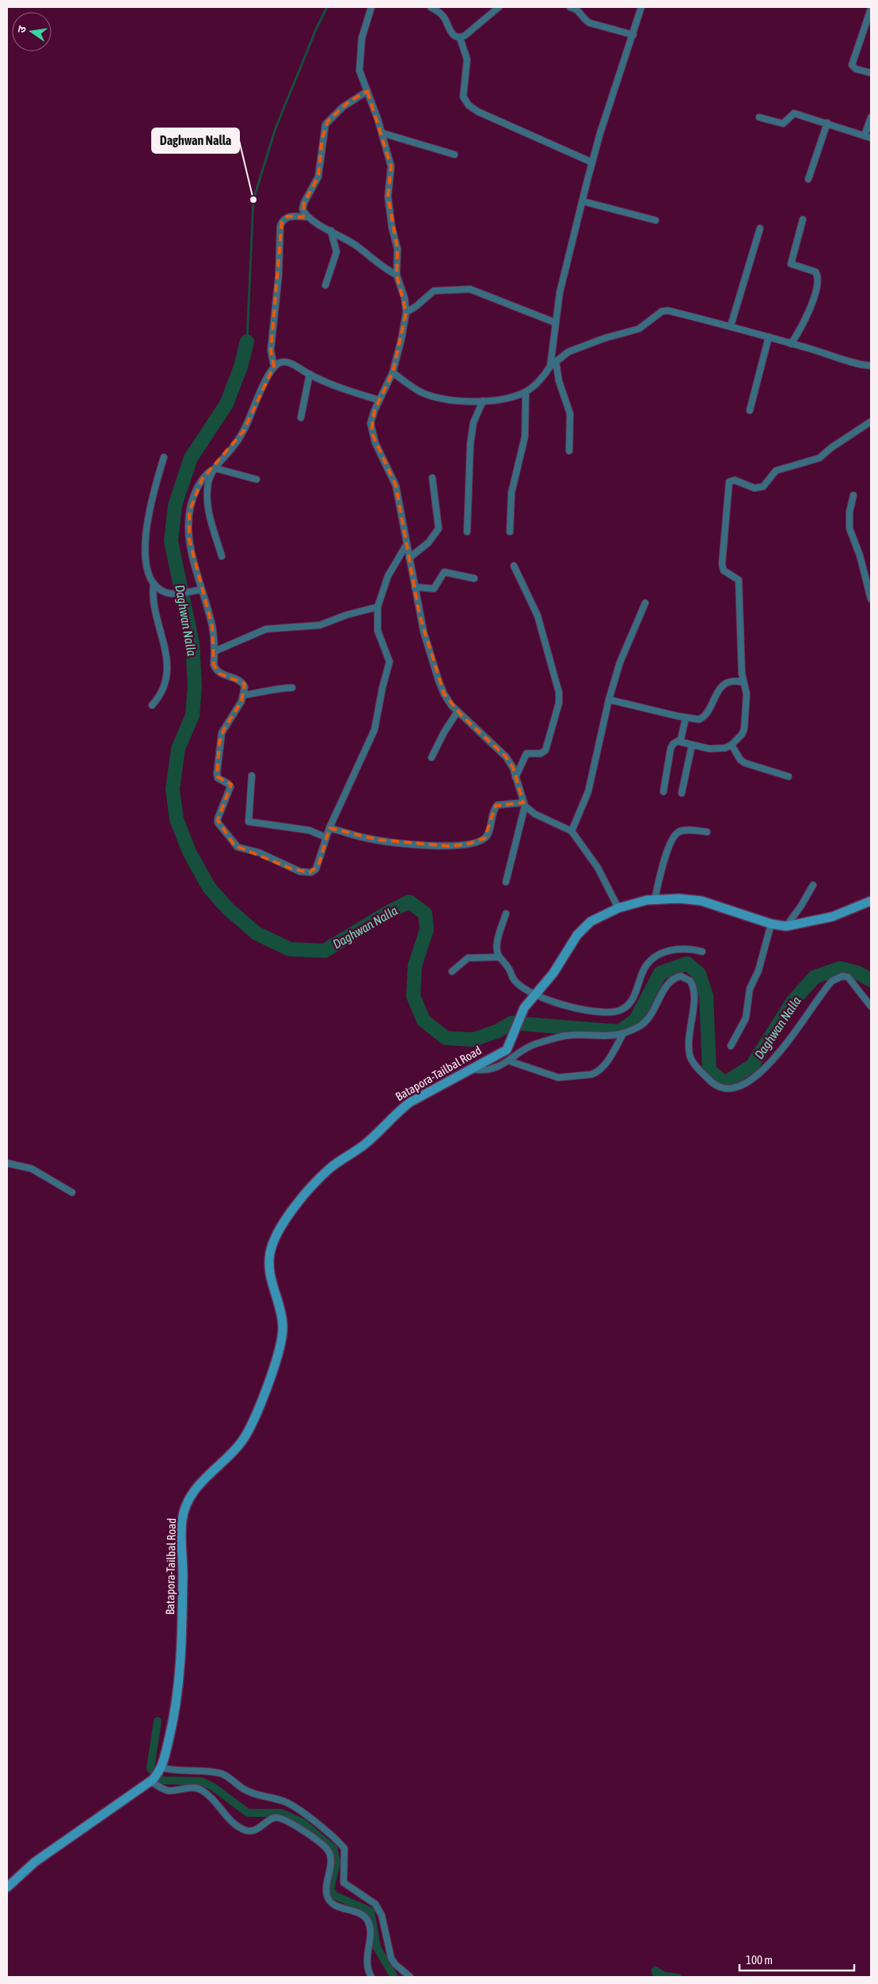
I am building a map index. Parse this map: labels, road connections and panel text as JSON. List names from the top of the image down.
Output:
{
  "streets": {
    "main road": ["Batapora-Tailbal Road"]
  },
  "water": ["Daghwan Nalla"],
  "places": ["Daghwan Nalla"],
  "scale_bar": "100 m",
  "north": "left"
}
